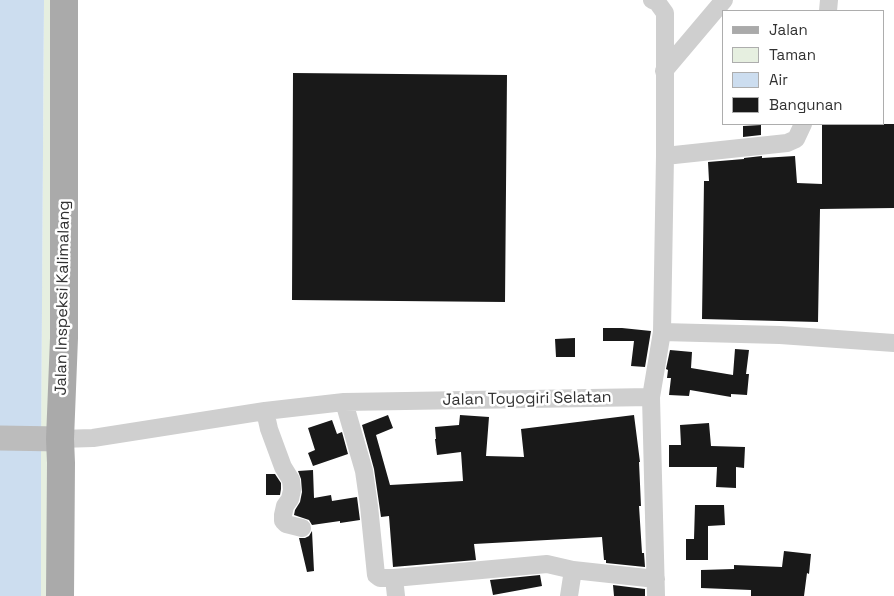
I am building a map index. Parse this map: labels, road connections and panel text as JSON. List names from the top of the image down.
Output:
{
  "streets": {
    "main road": ["Jalan Inspeksi Kalimalang"],
    "street": ["Jalan Toyogiri Selatan"]
  },
  "crossings": [
    ["Jalan Inspeksi Kalimalang", "Jalan Toyogiri Selatan"]
  ],
  "legend": [
    "Jalan",
    "Taman",
    "Air",
    "Bangunan"
  ]
}
